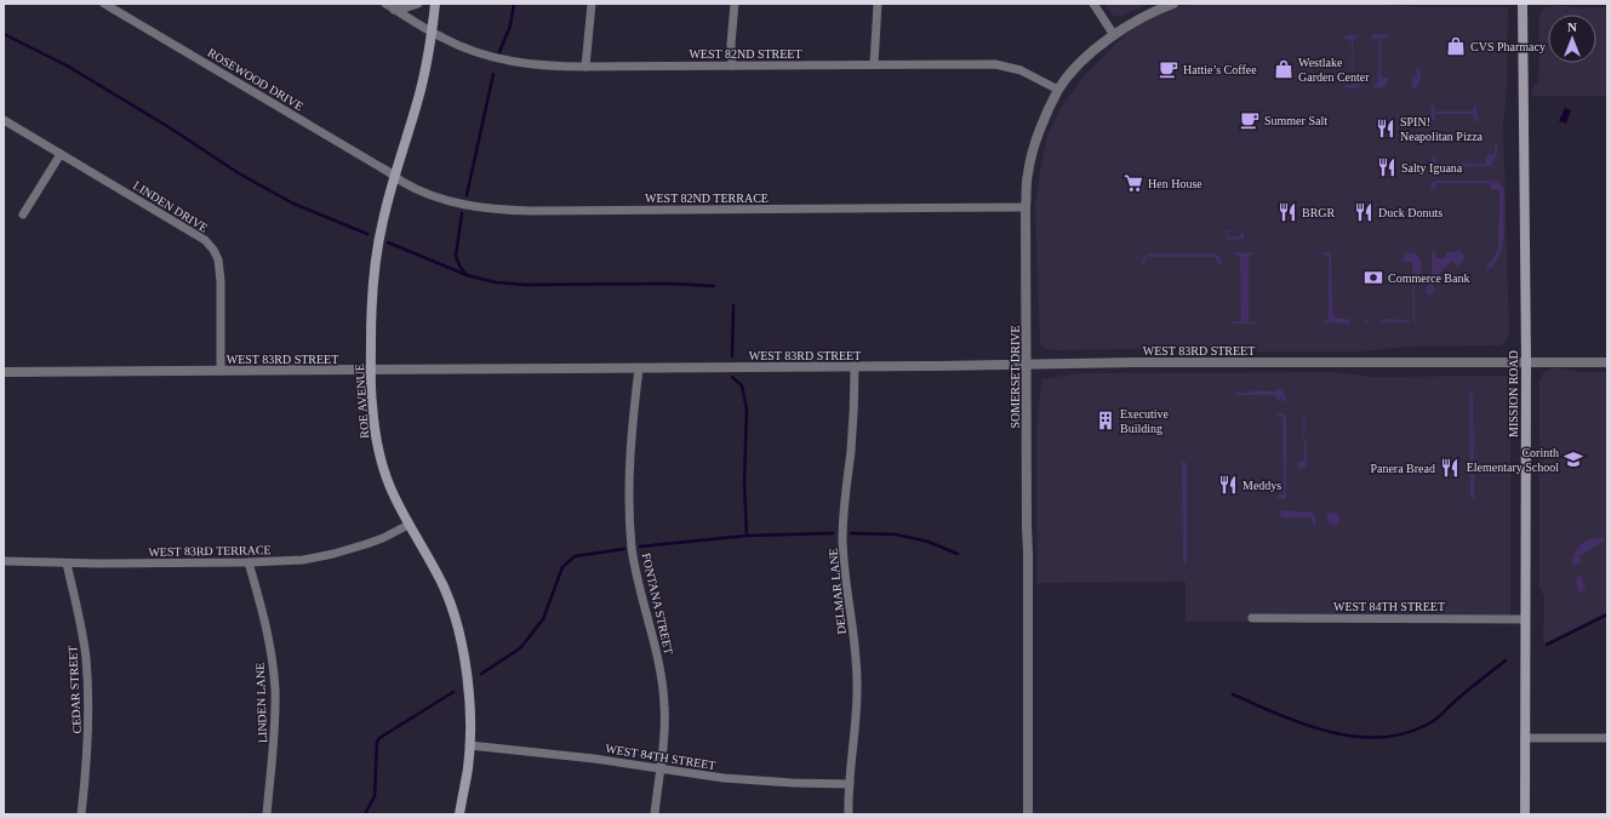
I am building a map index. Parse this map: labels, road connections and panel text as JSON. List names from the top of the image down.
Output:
{
  "streets": {
    "main road": ["MISSION ROAD", "ROE AVENUE"],
    "street": [
      "WEST 82ND STREET",
      "ROSEWOOD DRIVE",
      "WEST 82ND TERRACE",
      "LINDEN DRIVE",
      "WEST 83RD STREET",
      "SOMERSET DRIVE",
      "WEST 83RD TERRACE",
      "DELMAR LANE",
      "FONTANA STREET",
      "WEST 84TH STREET",
      "CEDAR STREET",
      "LINDEN LANE"
    ]
  },
  "crossings": [
    ["WEST 82ND STREET", "SOMERSET DRIVE"],
    ["WEST 82ND STREET", "ROE AVENUE"],
    ["ROSEWOOD DRIVE", "WEST 82ND TERRACE"],
    ["ROSEWOOD DRIVE", "ROE AVENUE"],
    ["WEST 82ND TERRACE", "SOMERSET DRIVE"],
    ["WEST 82ND TERRACE", "ROE AVENUE"],
    ["LINDEN DRIVE", "WEST 83RD STREET"],
    ["WEST 83RD STREET", "SOMERSET DRIVE"],
    ["WEST 83RD STREET", "MISSION ROAD"],
    ["WEST 83RD STREET", "ROE AVENUE"],
    ["WEST 83RD STREET", "DELMAR LANE"],
    ["WEST 83RD STREET", "FONTANA STREET"],
    ["MISSION ROAD", "WEST 84TH STREET"],
    ["ROE AVENUE", "WEST 83RD TERRACE"],
    ["ROE AVENUE", "WEST 84TH STREET"],
    ["WEST 83RD TERRACE", "CEDAR STREET"],
    ["WEST 83RD TERRACE", "LINDEN LANE"],
    ["DELMAR LANE", "WEST 84TH STREET"],
    ["FONTANA STREET", "WEST 84TH STREET"]
  ],
  "places": {
    "shop": ["CVS Pharmacy", "Westlake Garden Center"],
    "cafe": ["Hattie’s Coffee", "Summer Salt"],
    "restaurant": [
      "SPIN! Neapolitan Pizza",
      "Salty Iguana",
      "BRGR",
      "Duck Donuts",
      "Panera Bread",
      "Meddys"
    ],
    "supermarket": ["Hen House"],
    "bank": ["Commerce Bank"],
    "building": ["Executive Building"],
    "school or university": ["Corinth Elementary School"]
  },
  "north": "top"
}
